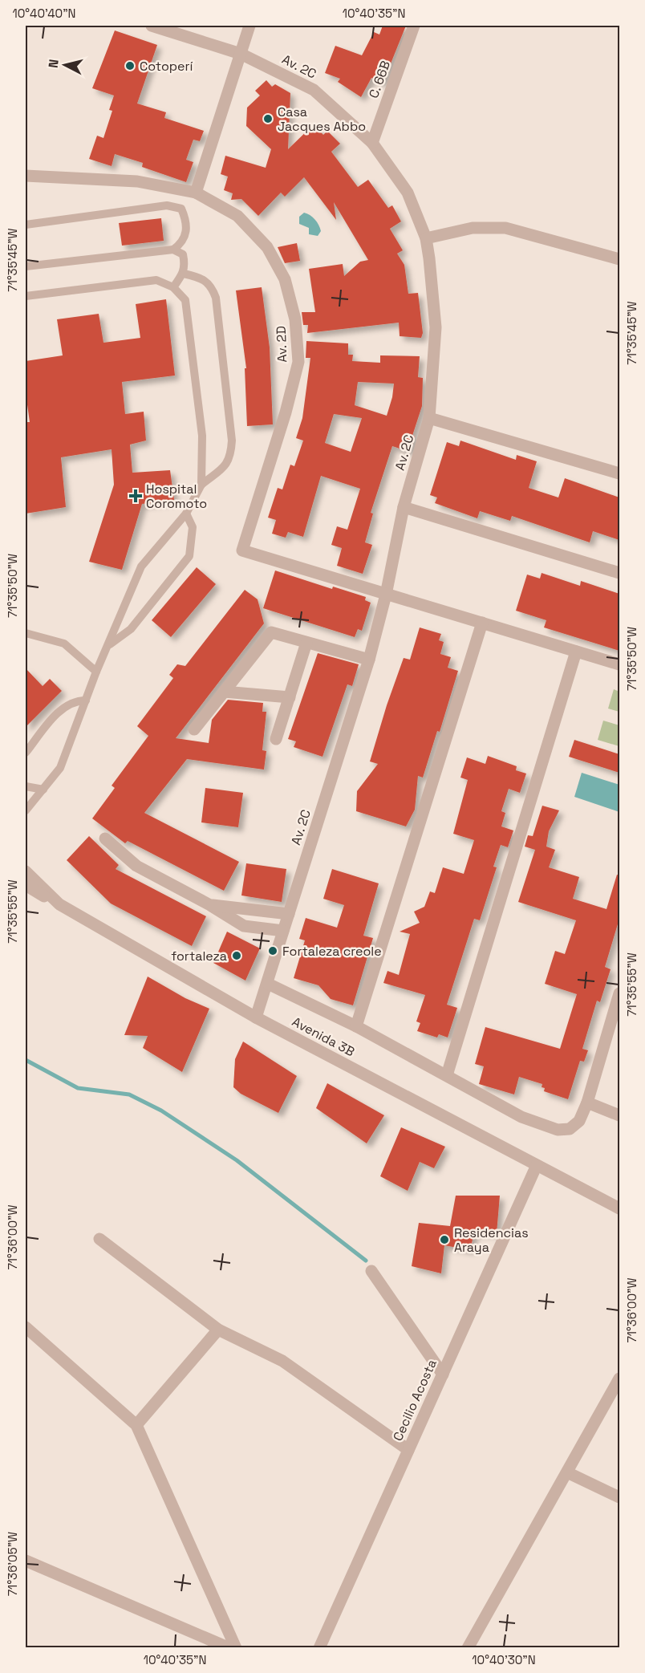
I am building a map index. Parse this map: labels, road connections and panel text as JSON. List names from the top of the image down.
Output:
{
  "streets": {
    "street": [
      "Av. 2C",
      "C. 66B",
      "Av. 2D",
      "Avenida 3B",
      "Cecilio Acosta"
    ]
  },
  "crossings": [
    ["Av. 2C", "C. 66B"],
    ["Av. 2C", "Av. 2D"],
    ["Av. 2C", "Avenida 3B"],
    ["Avenida 3B", "Cecilio Acosta"]
  ],
  "places": {
    "other": [
      "Cotoperí",
      "Casa Jacques Abbo",
      "Fortaleza creole",
      "fortaleza",
      "Residencias Araya"
    ],
    "health": ["Hospital Coromoto"]
  },
  "north": "left",
  "coordinates": [
    "10°40'40\"N",
    "10°40'35\"N",
    "71°35'45\"W",
    "71°35'50\"W",
    "71°35'55\"W",
    "71°36'00\"W",
    "71°36'05\"W",
    "10°40'30\"N"
  ]
}
